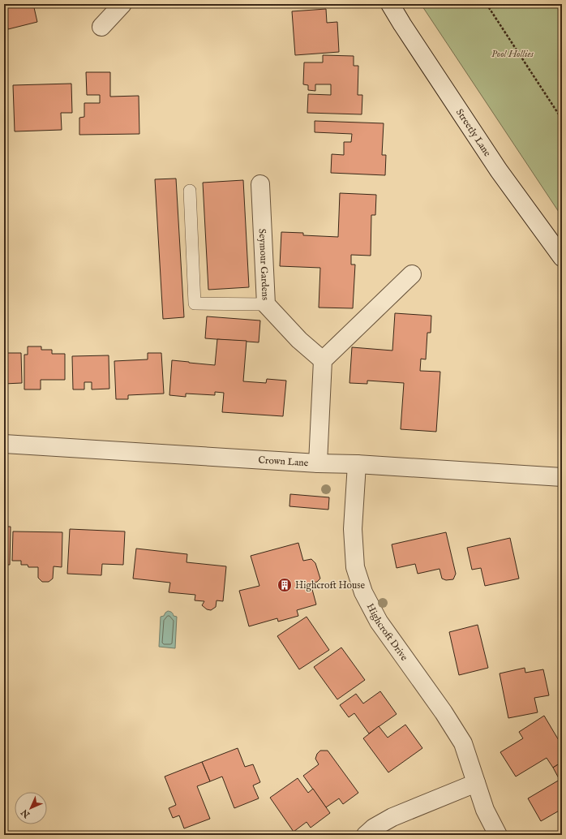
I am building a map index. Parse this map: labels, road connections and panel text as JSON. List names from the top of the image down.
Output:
{
  "streets": {
    "street": [
      "Streetly Lane",
      "Seymour Gardens",
      "Crown Lane",
      "Highcroft Drive"
    ]
  },
  "crossings": [
    ["Crown Lane", "Highcroft Drive"]
  ],
  "parks": ["Pool Hollies"],
  "places": {
    "building": ["Highcroft House"]
  },
  "north": "bottom left"
}
